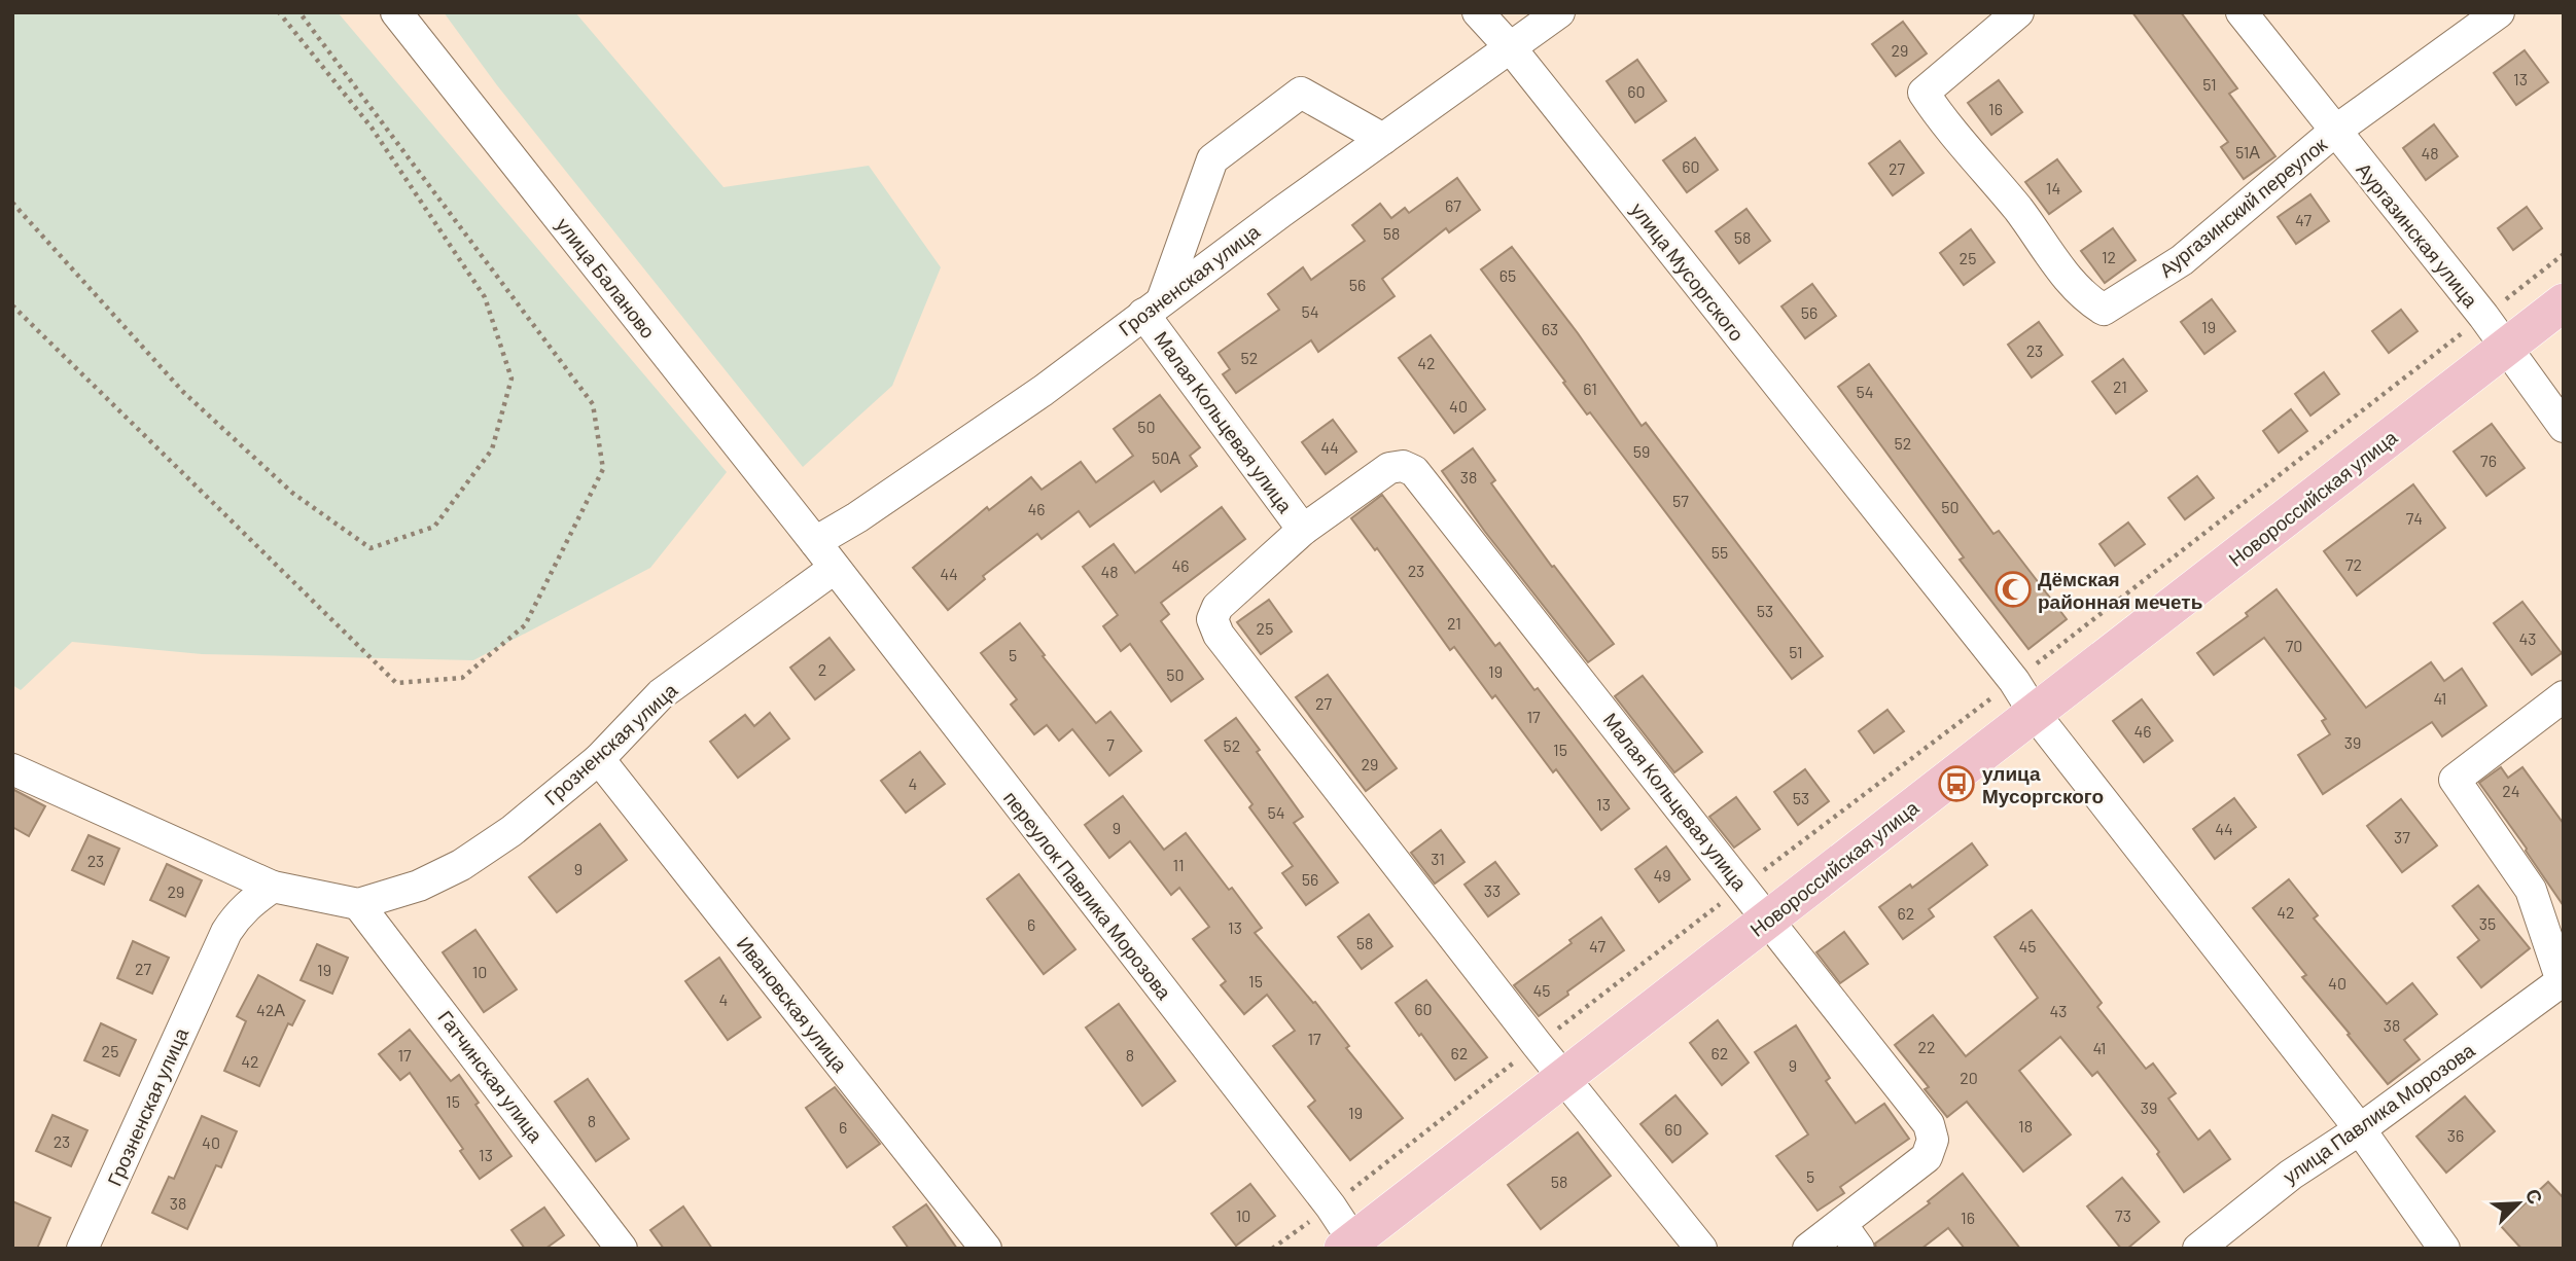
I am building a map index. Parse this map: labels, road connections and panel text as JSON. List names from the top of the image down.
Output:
{
  "streets": {
    "main road": ["Новороссийская улица"],
    "street": [
      "Аургазинский переулок",
      "Аургазинская улица",
      "улица Мусоргского",
      "улица Баланово",
      "Грозненская улица",
      "Малая Кольцевая улица",
      "переулок Павлика Морозова",
      "Ивановская улица",
      "Гатчинская улица",
      "улица Павлика Морозова"
    ]
  },
  "crossings": [
    ["Аургазинский переулок", "Аургазинская улица"],
    ["Аургазинская улица", "Новороссийская улица"],
    ["улица Мусоргского", "Грозненская улица"],
    ["улица Мусоргского", "Новороссийская улица"],
    ["улица Мусоргского", "улица Павлика Морозова"],
    ["улица Баланово", "Грозненская улица"],
    ["улица Баланово", "переулок Павлика Морозова"],
    ["Грозненская улица", "Малая Кольцевая улица"],
    ["Грозненская улица", "переулок Павлика Морозова"],
    ["Грозненская улица", "Ивановская улица"],
    ["Грозненская улица", "Гатчинская улица"],
    ["Малая Кольцевая улица", "Новороссийская улица"],
    ["Новороссийская улица", "переулок Павлика Морозова"]
  ],
  "places": {
    "mosque": ["Дёмская районная мечеть"],
    "bus stop": ["улица Мусоргского"]
  },
  "house_numbers": [
    "29",
    "13",
    "51",
    "60",
    "16",
    "51А",
    "48",
    "60",
    "27",
    "14",
    "67",
    "47",
    "58",
    "58",
    "12",
    "25",
    "65",
    "56",
    "54",
    "56",
    "19",
    "63",
    "23",
    "52",
    "42",
    "21",
    "61",
    "54",
    "40",
    "50",
    "52",
    "44",
    "59",
    "50А",
    "76",
    "38",
    "57",
    "50",
    "46",
    "74",
    "55",
    "72",
    "46",
    "23",
    "48",
    "44",
    "53",
    "21",
    "25",
    "43",
    "70",
    "51",
    "5",
    "2",
    "19",
    "50",
    "41",
    "27",
    "17",
    "46",
    "39",
    "7",
    "52",
    "15",
    "29",
    "4",
    "24",
    "53",
    "13",
    "54",
    "9",
    "44",
    "37",
    "31",
    "23",
    "11",
    "9",
    "49",
    "56",
    "33",
    "29",
    "42",
    "62",
    "35",
    "6",
    "13",
    "58",
    "47",
    "45",
    "27",
    "19",
    "10",
    "15",
    "40",
    "45",
    "4",
    "60",
    "42А",
    "43",
    "38",
    "17",
    "22",
    "41",
    "25",
    "62",
    "62",
    "17",
    "8",
    "42",
    "9",
    "20",
    "15",
    "39",
    "19",
    "8",
    "18",
    "6",
    "60",
    "36",
    "23",
    "40",
    "13",
    "5",
    "58",
    "38",
    "10",
    "73",
    "16"
  ],
  "north": "top right"
}
